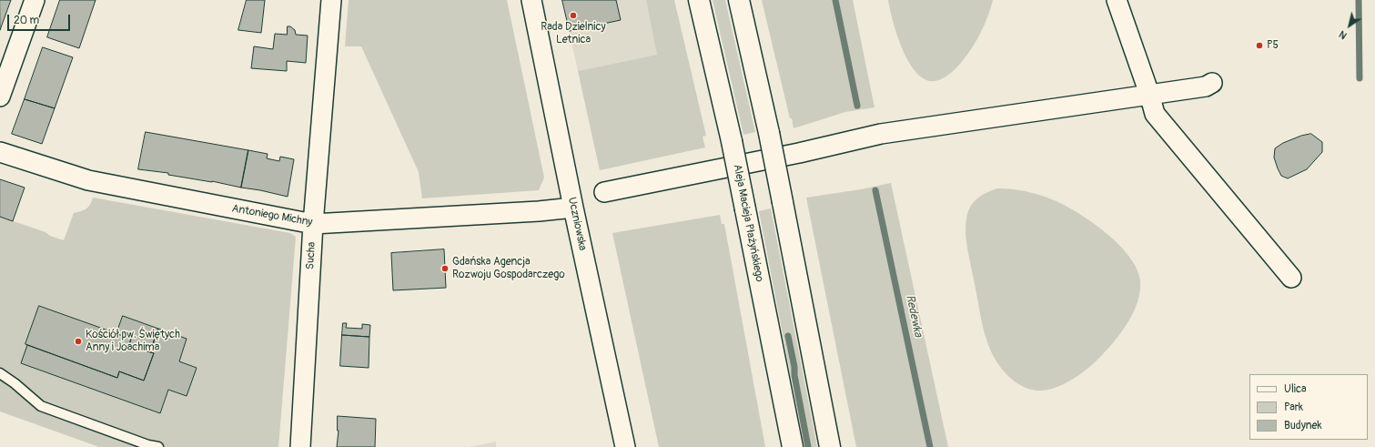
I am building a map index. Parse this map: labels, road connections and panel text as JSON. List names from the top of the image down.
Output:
{
  "streets": {
    "main road": ["Aleja Macieja Płażyńskiego"],
    "street": ["Antoniego Michny", "Uczniowska", "Sucha"]
  },
  "crossings": [
    ["Antoniego Michny", "Uczniowska"],
    ["Antoniego Michny", "Sucha"]
  ],
  "water": ["Redewka"],
  "places": [
    "Rada Dzielnicy Letnica",
    "P5",
    "Gdańska Agencja Rozwoju Gospodarczego",
    "Kościół pw. Świętych Anny i Joachima"
  ],
  "legend": ["Ulica", "Park", "Budynek"],
  "scale_bar": "20 m",
  "north": "bottom left"
}
